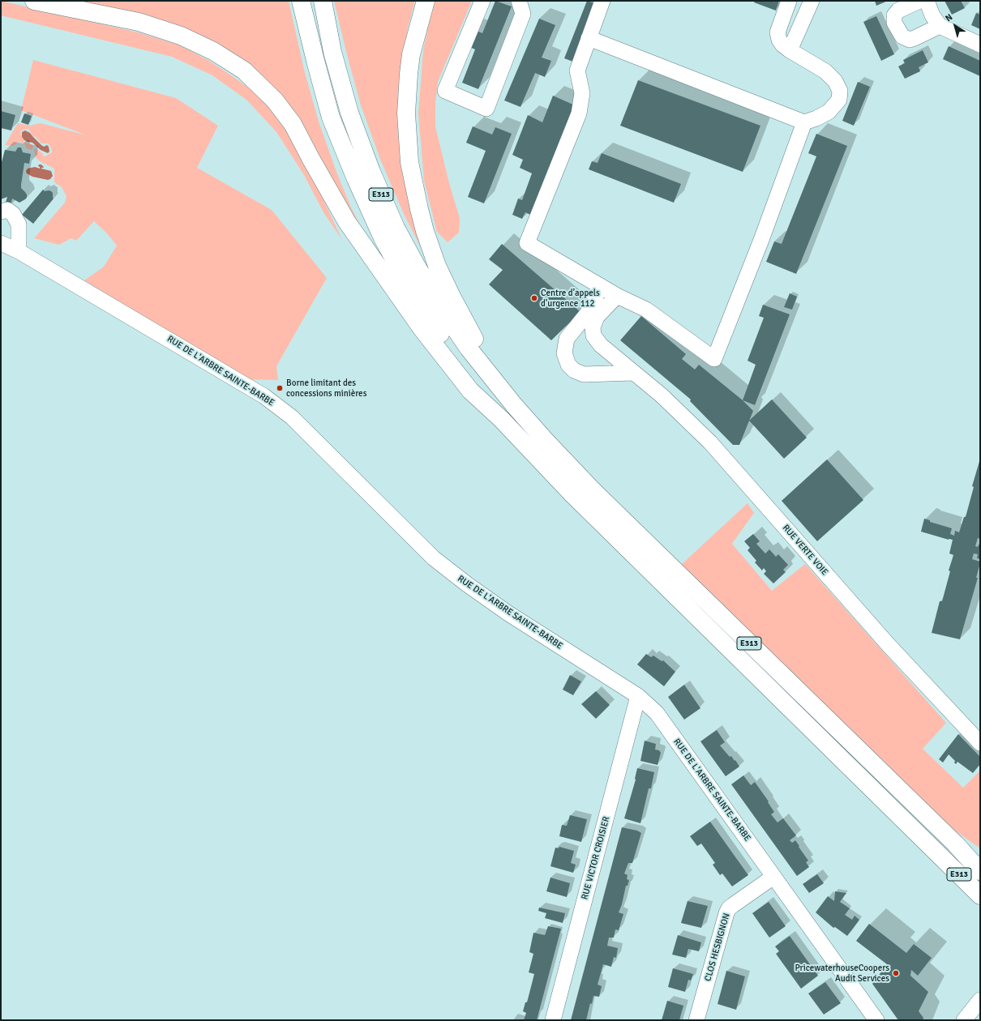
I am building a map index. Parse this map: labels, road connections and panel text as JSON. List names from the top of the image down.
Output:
{
  "streets": {
    "highway": ["E313"],
    "street": [
      "RUE DE L'ARBRE SAINTE-BARBE",
      "RUE VERTE VOIE",
      "RUE VICTOR CROISIER",
      "CLOS HESBIGNON"
    ]
  },
  "crossings": [
    ["RUE DE L'ARBRE SAINTE-BARBE", "RUE VICTOR CROISIER"],
    ["RUE DE L'ARBRE SAINTE-BARBE", "CLOS HESBIGNON"]
  ],
  "places": ["Centre d’appels d’urgence 112", "Borne limitant des concessions minières", "PricewaterhouseCoopers Audit Services"],
  "north": "top left"
}
